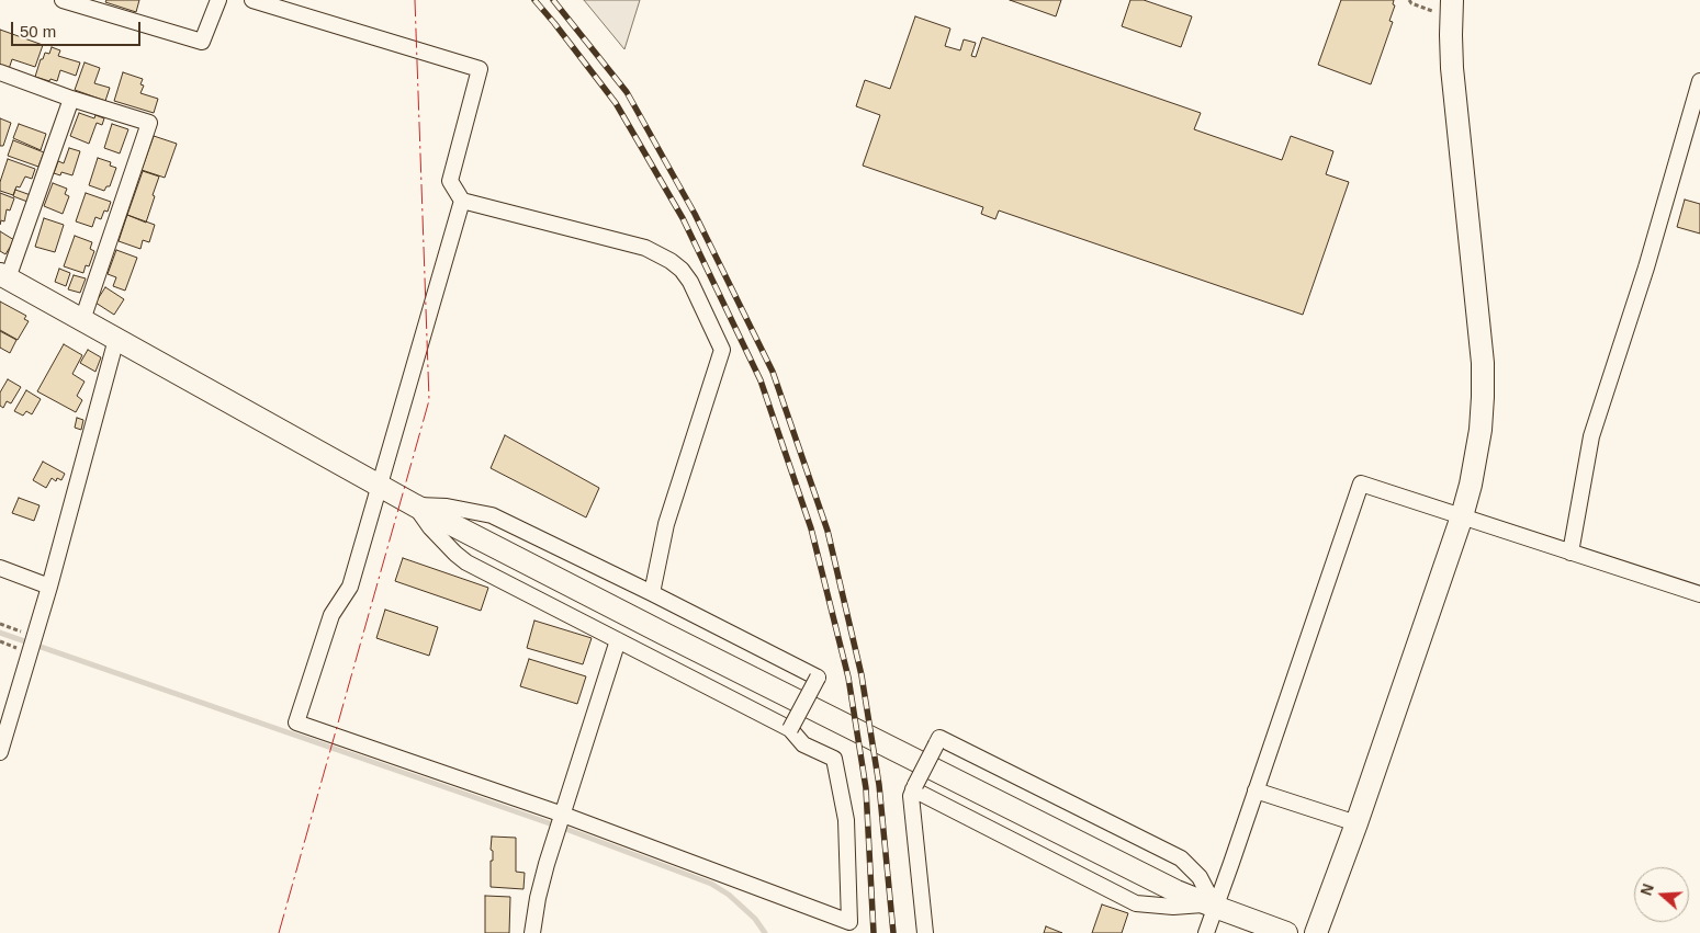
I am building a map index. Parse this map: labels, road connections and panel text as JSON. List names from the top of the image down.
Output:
{
  "scale_bar": "50 m",
  "north": "left"
}
